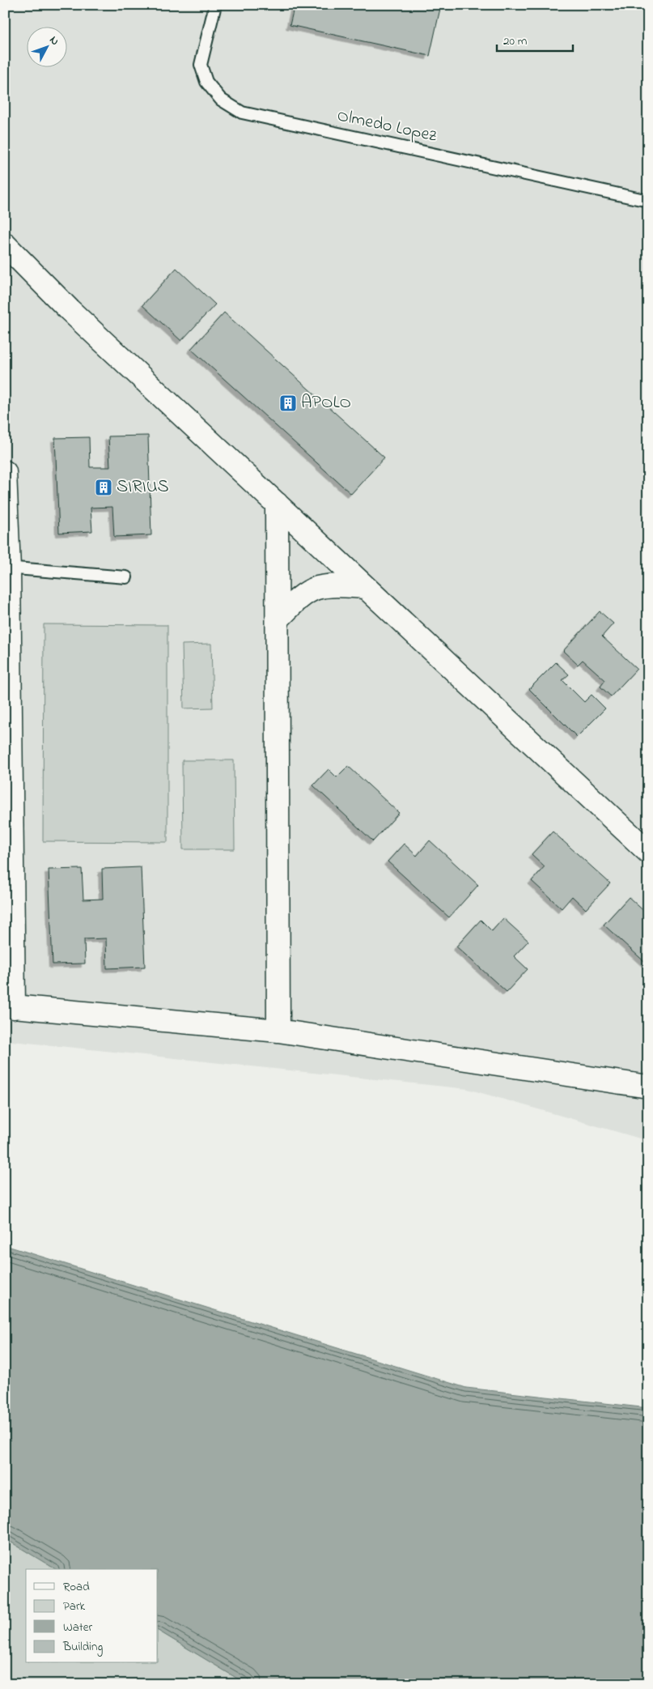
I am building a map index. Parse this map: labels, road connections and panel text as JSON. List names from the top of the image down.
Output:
{
  "streets": {
    "lane": ["Olmedo Lopez"]
  },
  "places": {
    "building": ["APOLO", "SIRIUS"]
  },
  "legend": [
    "Road",
    "Park",
    "Water",
    "Building"
  ],
  "scale_bar": "20 m",
  "north": "top right"
}
